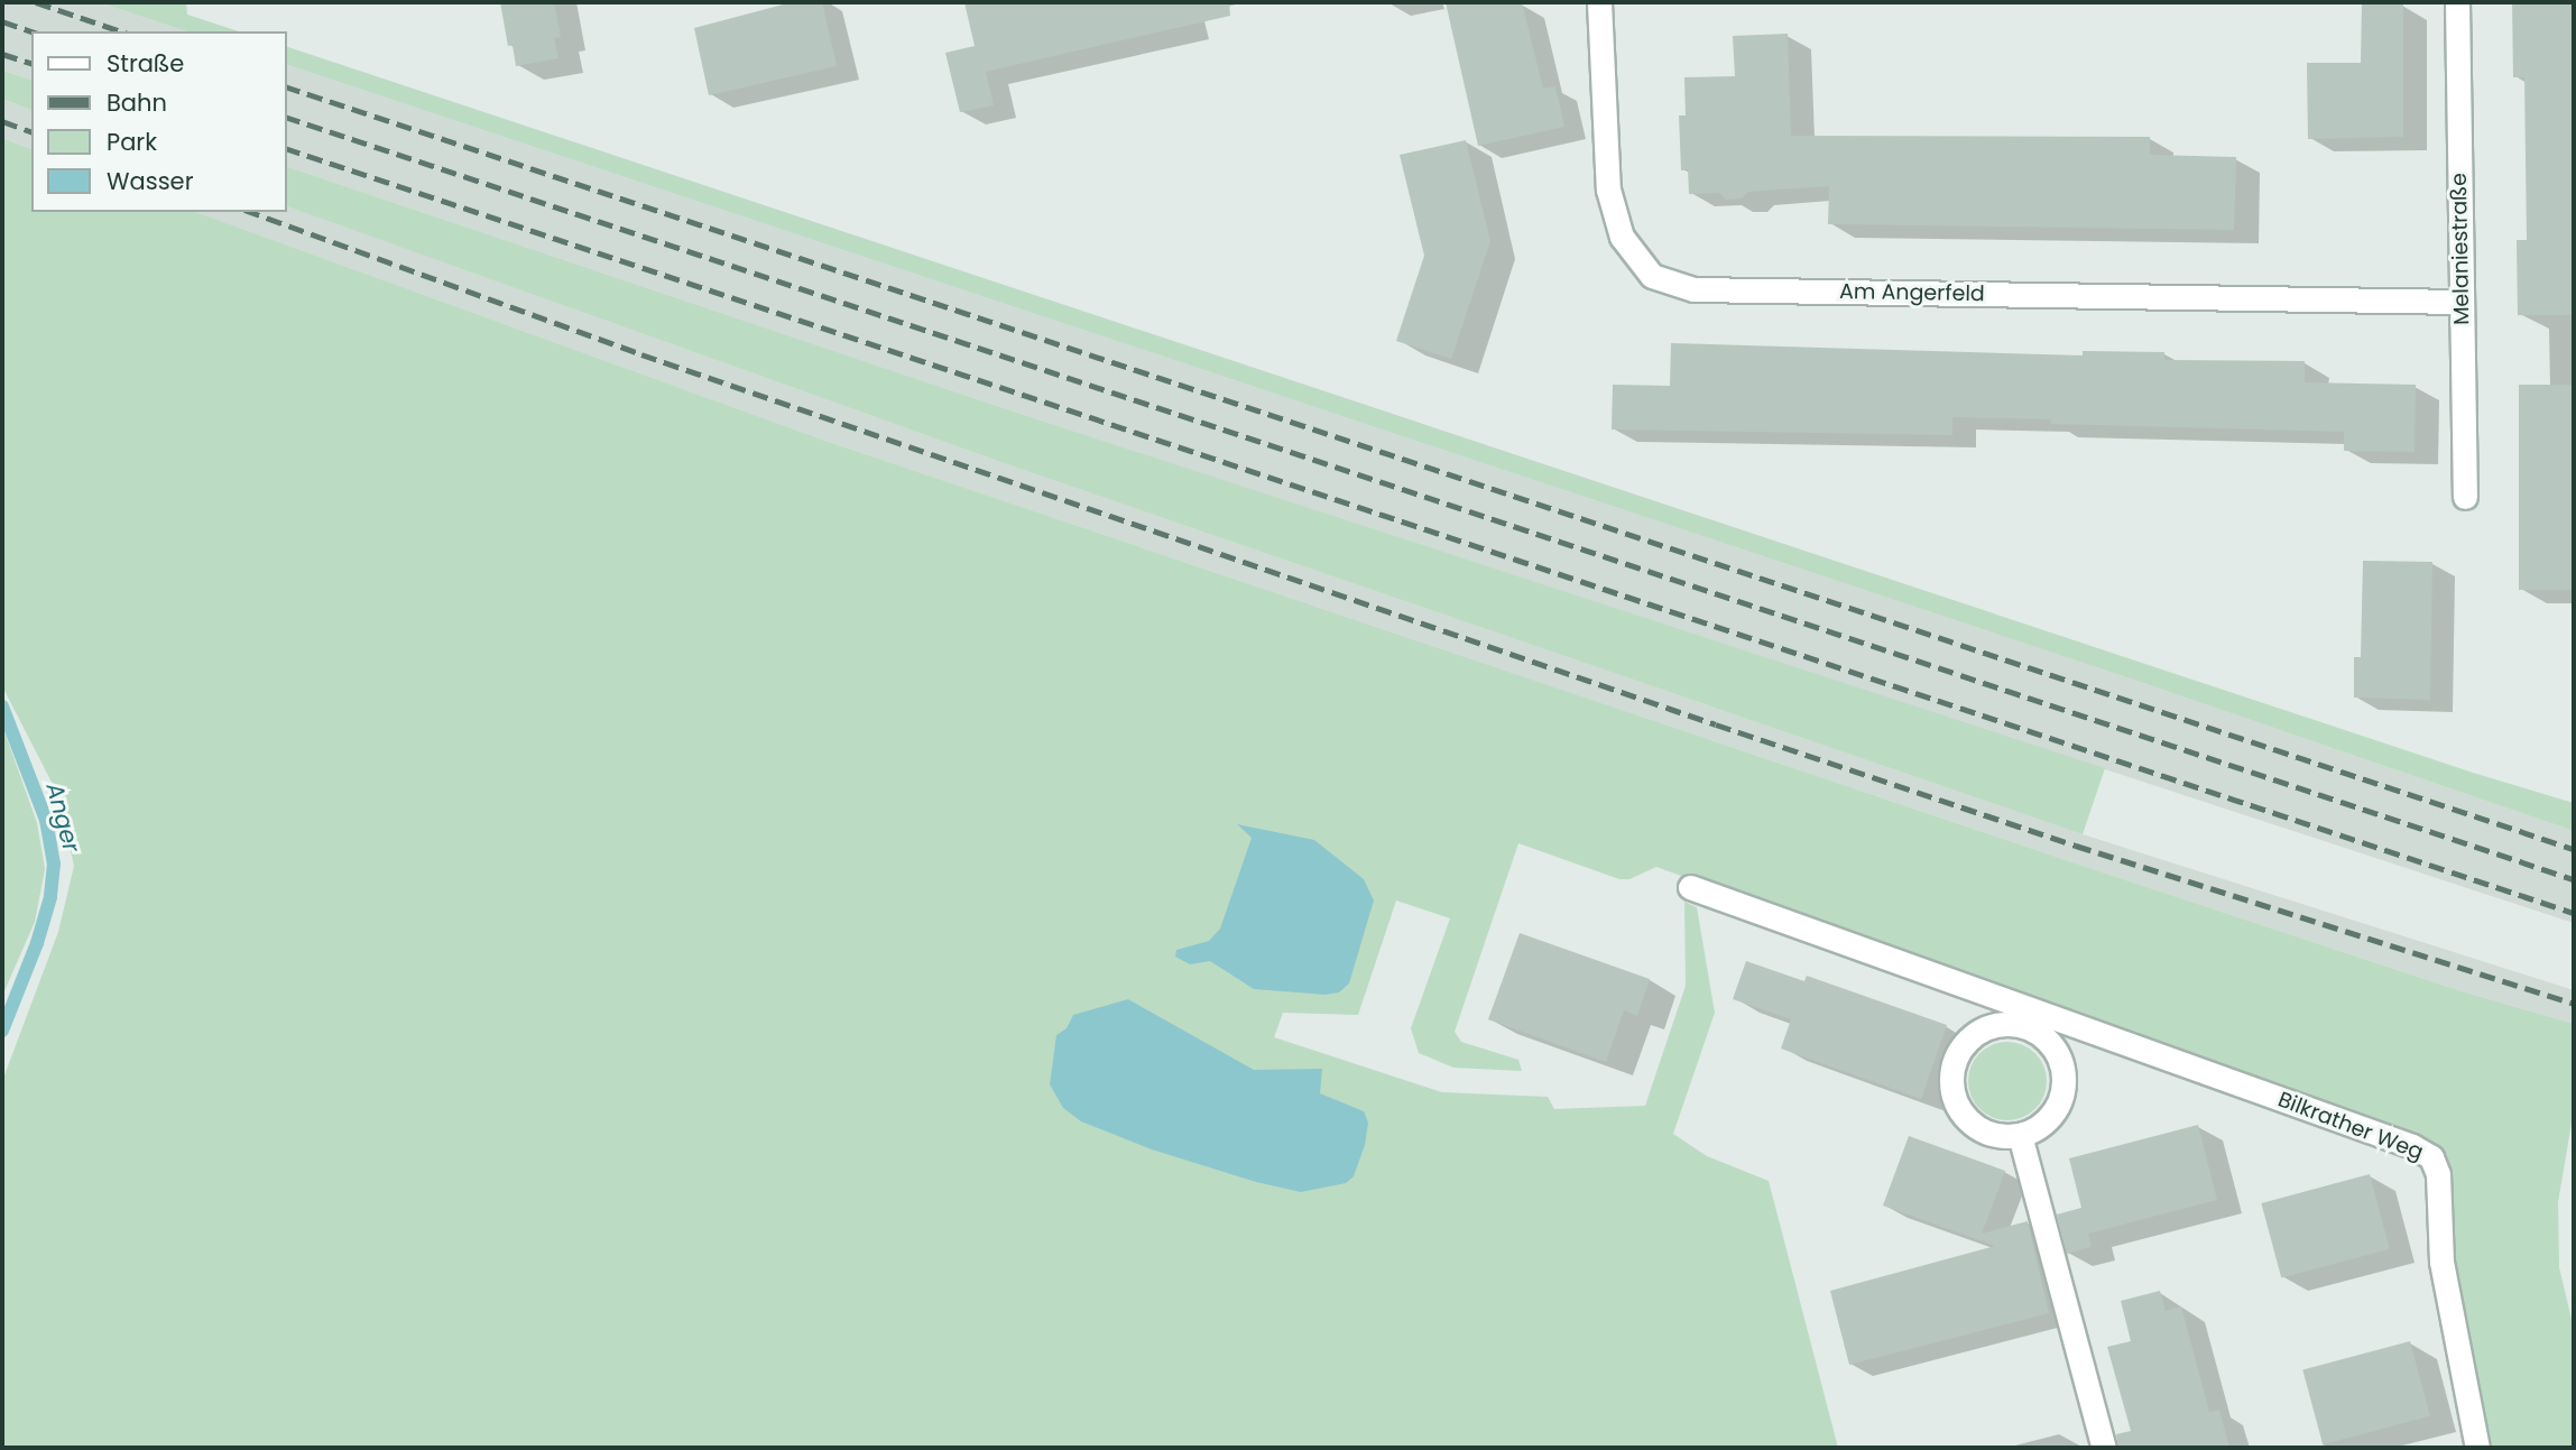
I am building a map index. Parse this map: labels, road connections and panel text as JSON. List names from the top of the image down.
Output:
{
  "streets": {
    "street": ["Melaniestraße", "Am Angerfeld", "Bilkrather Weg"]
  },
  "crossings": [
    ["Melaniestraße", "Am Angerfeld"]
  ],
  "water": ["Anger"],
  "legend": [
    "Straße",
    "Bahn",
    "Park",
    "Wasser"
  ]
}
